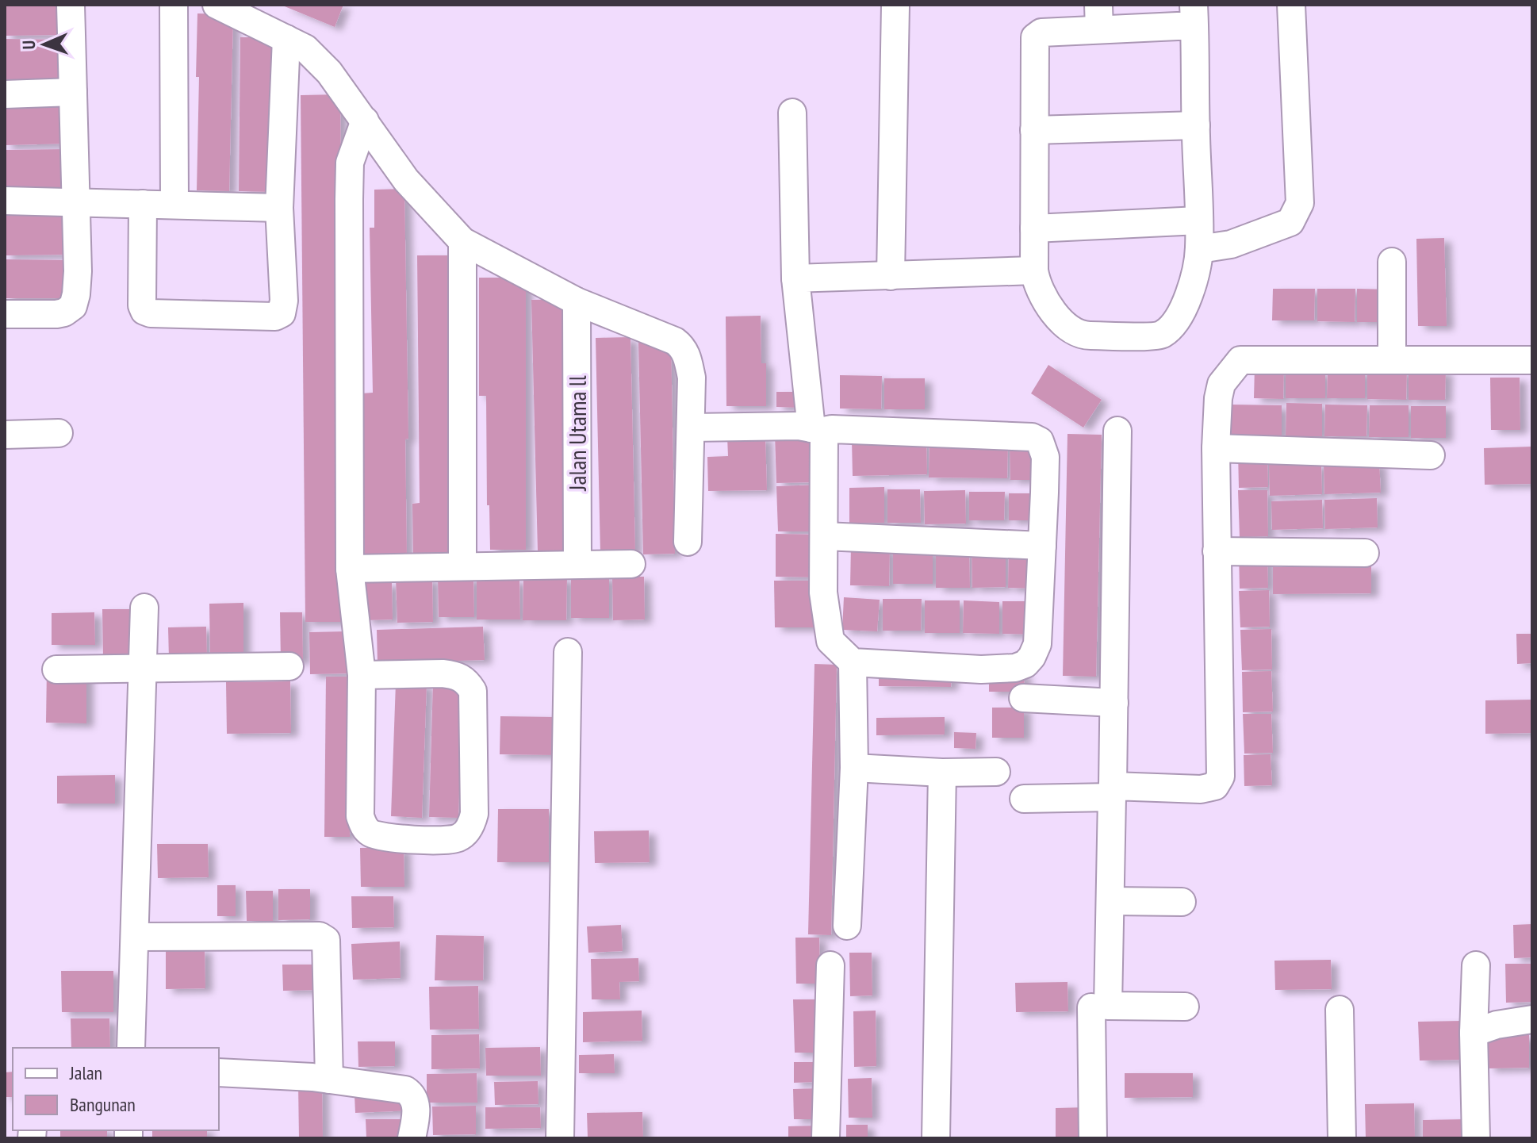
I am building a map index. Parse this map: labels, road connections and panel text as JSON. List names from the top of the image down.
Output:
{
  "streets": {
    "street": ["Jalan Utama ll"]
  },
  "legend": ["Jalan", "Bangunan"],
  "north": "left"
}
